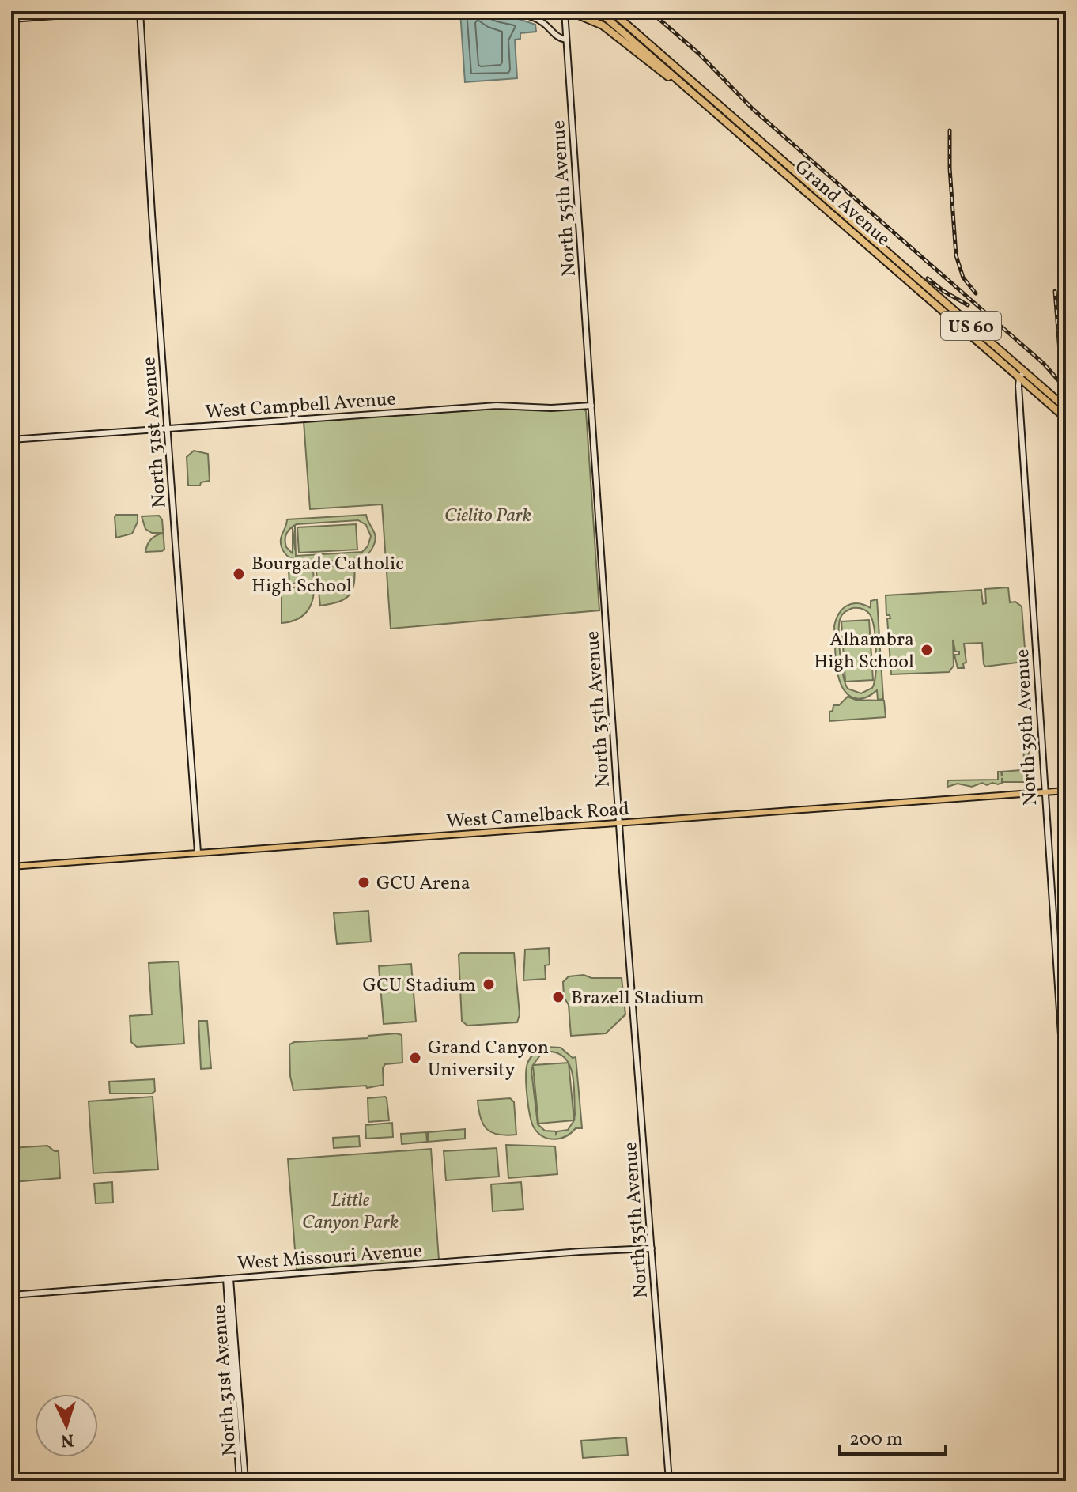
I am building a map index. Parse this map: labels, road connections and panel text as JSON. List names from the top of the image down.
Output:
{
  "streets": {
    "highway": ["Grand Avenue", "US 60"],
    "main road": ["West Camelback Road"],
    "street": [
      "North 35th Avenue",
      "West Campbell Avenue",
      "North 31st Avenue",
      "North 39th Avenue",
      "West Missouri Avenue"
    ]
  },
  "crossings": [
    ["North 35th Avenue", "West Campbell Avenue"],
    ["North 35th Avenue", "West Camelback Road"],
    ["North 35th Avenue", "West Missouri Avenue"],
    ["Grand Avenue", "North 39th Avenue"],
    ["West Campbell Avenue", "North 31st Avenue"],
    ["North 31st Avenue", "West Camelback Road"],
    ["North 31st Avenue", "West Missouri Avenue"],
    ["North 39th Avenue", "West Camelback Road"]
  ],
  "parks": ["Cielito Park", "Little Canyon Park"],
  "places": [
    "Bourgade Catholic High School",
    "Alhambra High School",
    "GCU Arena",
    "GCU Stadium",
    "Brazell Stadium",
    "Grand Canyon University"
  ],
  "scale_bar": "200 m",
  "north": "bottom"
}
